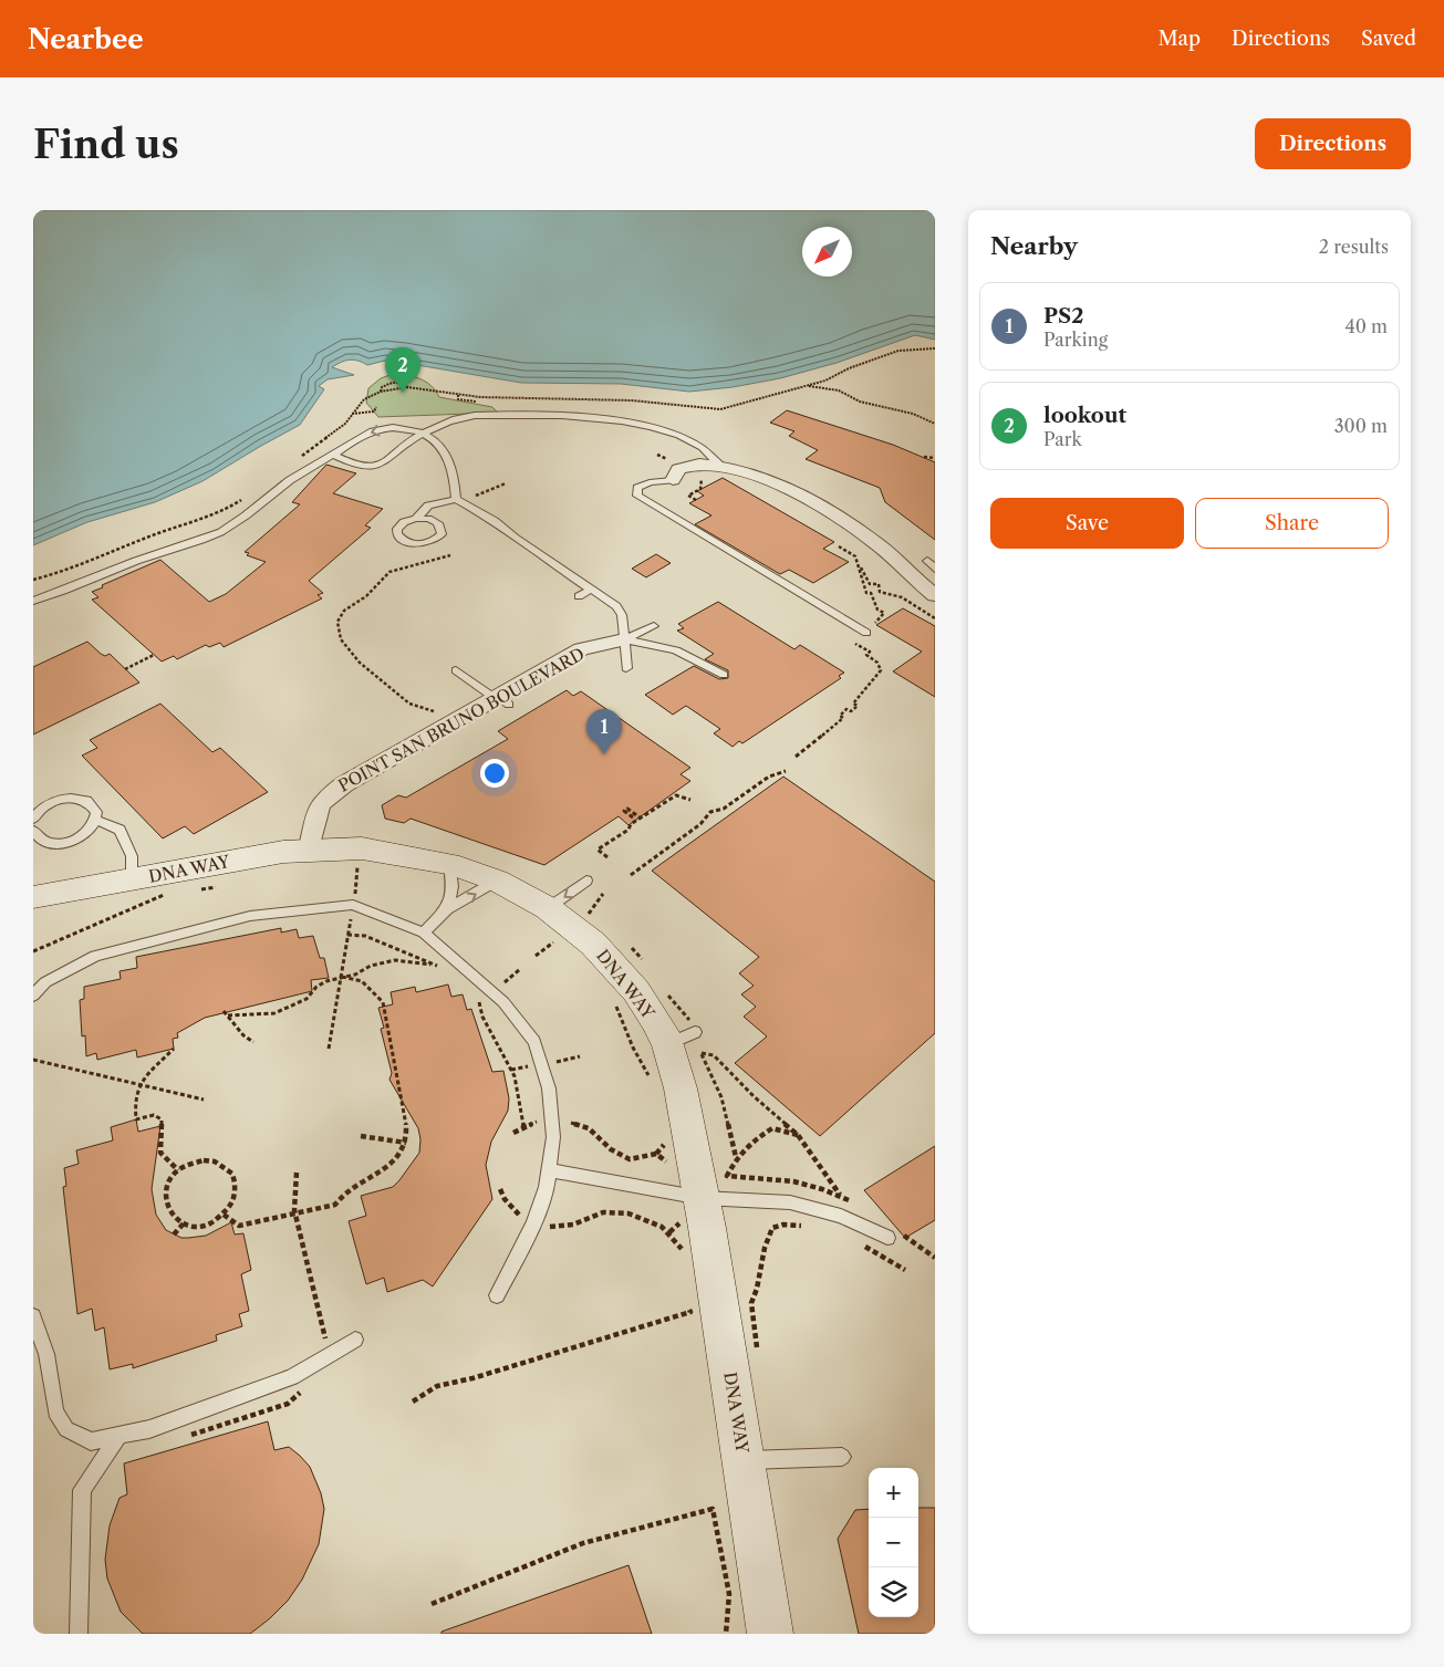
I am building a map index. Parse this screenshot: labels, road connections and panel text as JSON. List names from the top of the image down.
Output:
{
  "streets": {
    "main road": ["DNA WAY"],
    "street": ["POINT SAN BRUNO BOULEVARD"]
  },
  "crossings": [
    ["POINT SAN BRUNO BOULEVARD", "DNA WAY"]
  ],
  "north": "bottom left",
  "page": {
    "header": "Nearbee",
    "nav": ["Map", "Directions", "Saved"],
    "buttons": [
      "Directions",
      ["Save", "Share"]
    ],
    "title": "Find us",
    "heading": ["Nearby", "2 results"],
    "list": [
      {
        "mark": "1",
        "name": "PS2",
        "note": "Parking",
        "value": "40 m"
      },
      {
        "mark": "2",
        "name": "lookout",
        "note": "Park",
        "value": "300 m"
      }
    ],
    "pins": ["2", "1"],
    "map_buttons": ["+", "−"]
  }
}
